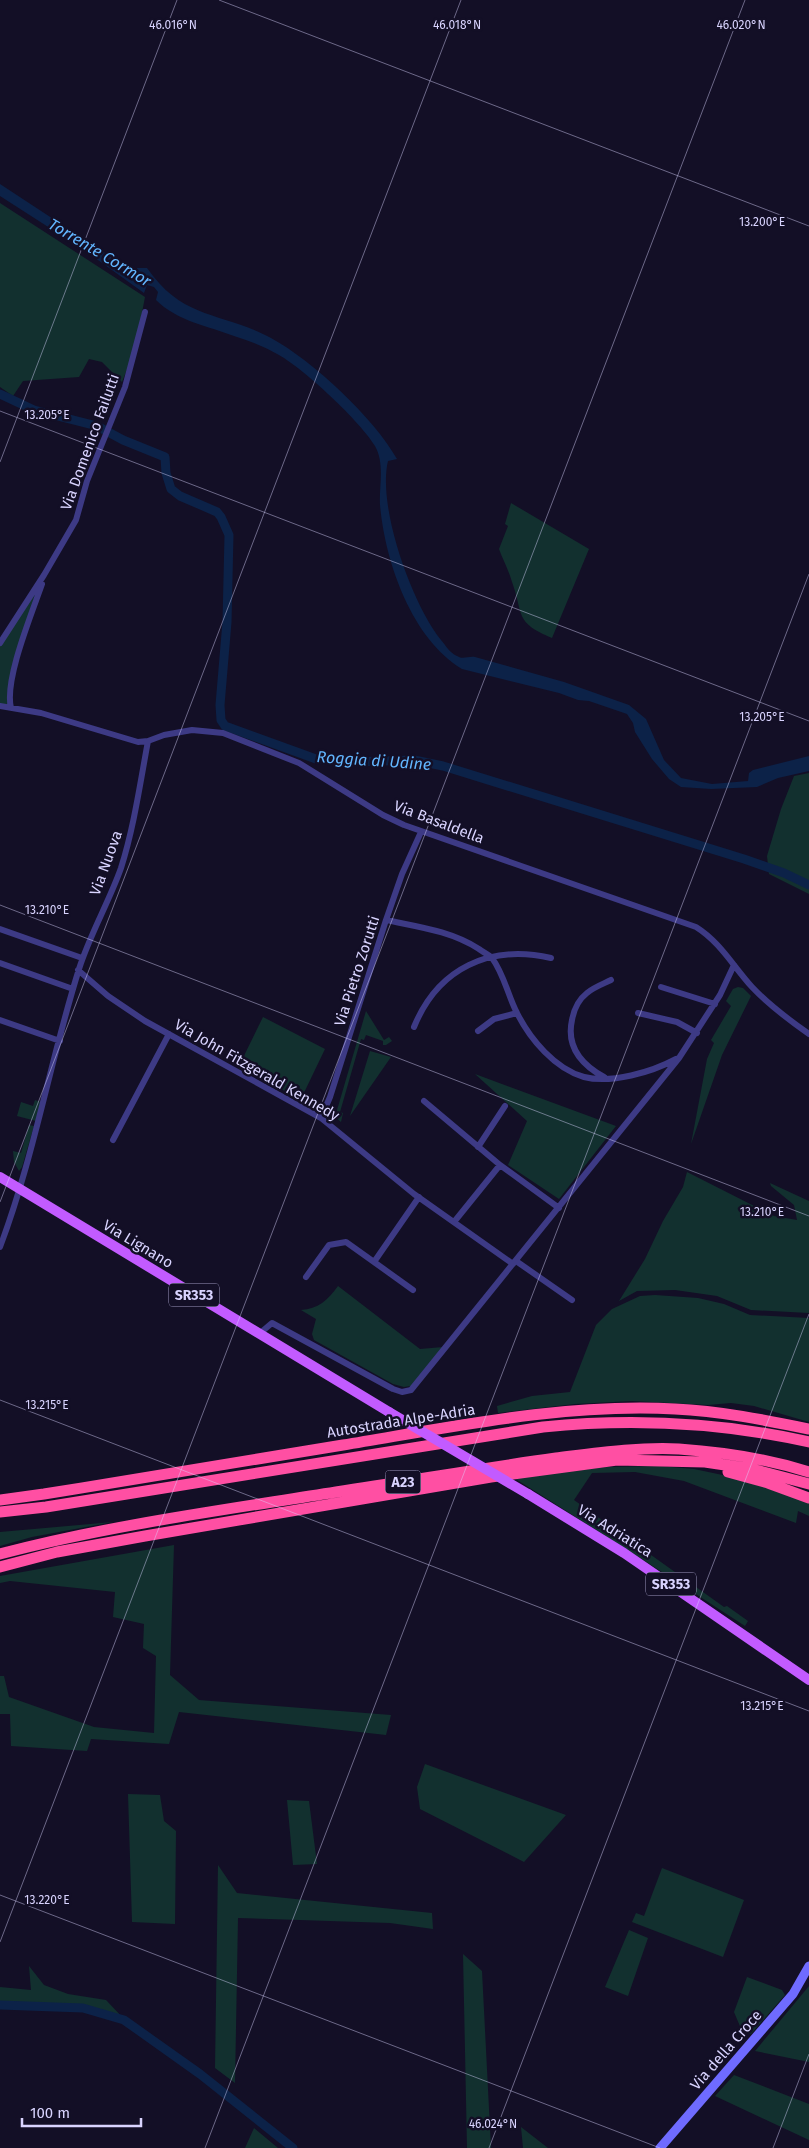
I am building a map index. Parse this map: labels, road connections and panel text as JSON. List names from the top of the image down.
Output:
{
  "streets": {
    "highway": ["Autostrada Alpe-Adria", "A23"],
    "main road": [
      "Via Lignano",
      "SR353",
      "Via Adriatica",
      "Via della Croce"
    ],
    "street": [
      "Via Domenico Failutti",
      "Via Basaldella",
      "Via Nuova",
      "Via Pietro Zorutti",
      "Via John Fitzgerald Kennedy"
    ]
  },
  "crossings": [
    ["Via Basaldella", "Via Nuova"],
    ["Via Basaldella", "Via Pietro Zorutti"],
    ["Via Nuova", "Via John Fitzgerald Kennedy"],
    ["Via Nuova", "Via Lignano"],
    ["Via Pietro Zorutti", "Via John Fitzgerald Kennedy"],
    ["Via Lignano", "Via Adriatica"]
  ],
  "water": ["Torrente Cormor", "Roggia di Udine"],
  "scale_bar": "100 m",
  "coordinates": [
    "46.016°N",
    "46.018°N",
    "46.020°N",
    "13.200°E",
    "13.205°E",
    "13.210°E",
    "13.215°E",
    "13.220°E",
    "46.024°N"
  ]
}
